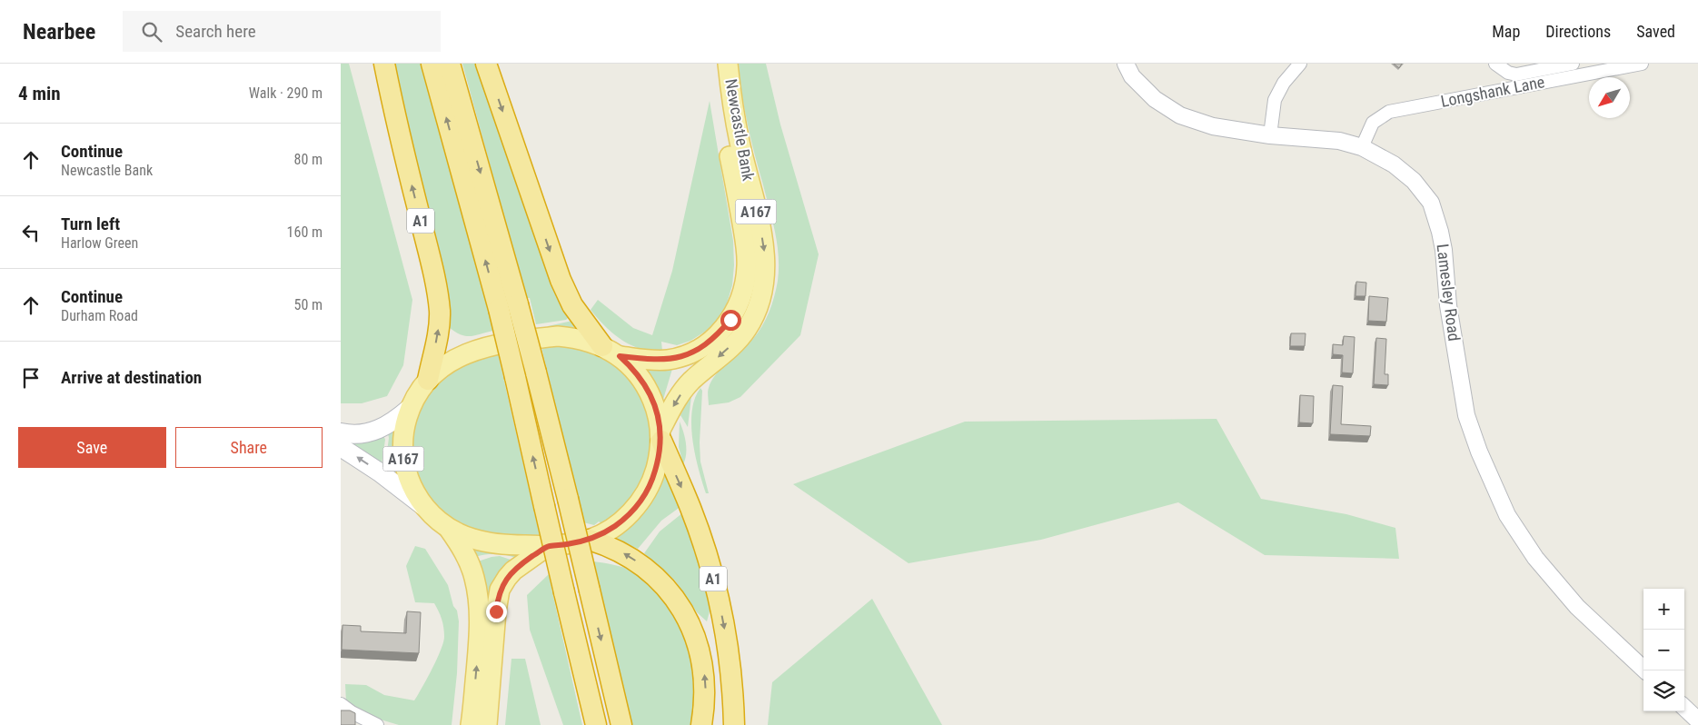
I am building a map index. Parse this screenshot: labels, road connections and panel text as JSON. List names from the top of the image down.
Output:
{
  "streets": {
    "highway": ["A1"],
    "main road": ["Newcastle Bank", "A167"],
    "street": ["Longshank Lane", "Lamesley Road"]
  },
  "crossings": [
    ["Longshank Lane", "Lamesley Road"],
    ["Newcastle Bank", "A167"],
    ["Newcastle Bank", "A1"],
    ["A167", "A1"]
  ],
  "one_way": ["Newcastle Bank"],
  "north": "bottom left",
  "page": {
    "header": "Nearbee",
    "search": "Search here",
    "nav": ["Map", "Directions", "Saved"],
    "heading": ["4 min", "Walk · 290 m"],
    "list": [
      ["Continue", "Newcastle Bank", "80 m"],
      ["Turn left", "Harlow Green", "160 m"],
      ["Continue", "Durham Road", "50 m"],
      "Arrive at destination"
    ],
    "buttons": ["Save", "Share"],
    "map_buttons": ["+", "−"]
  }
}
